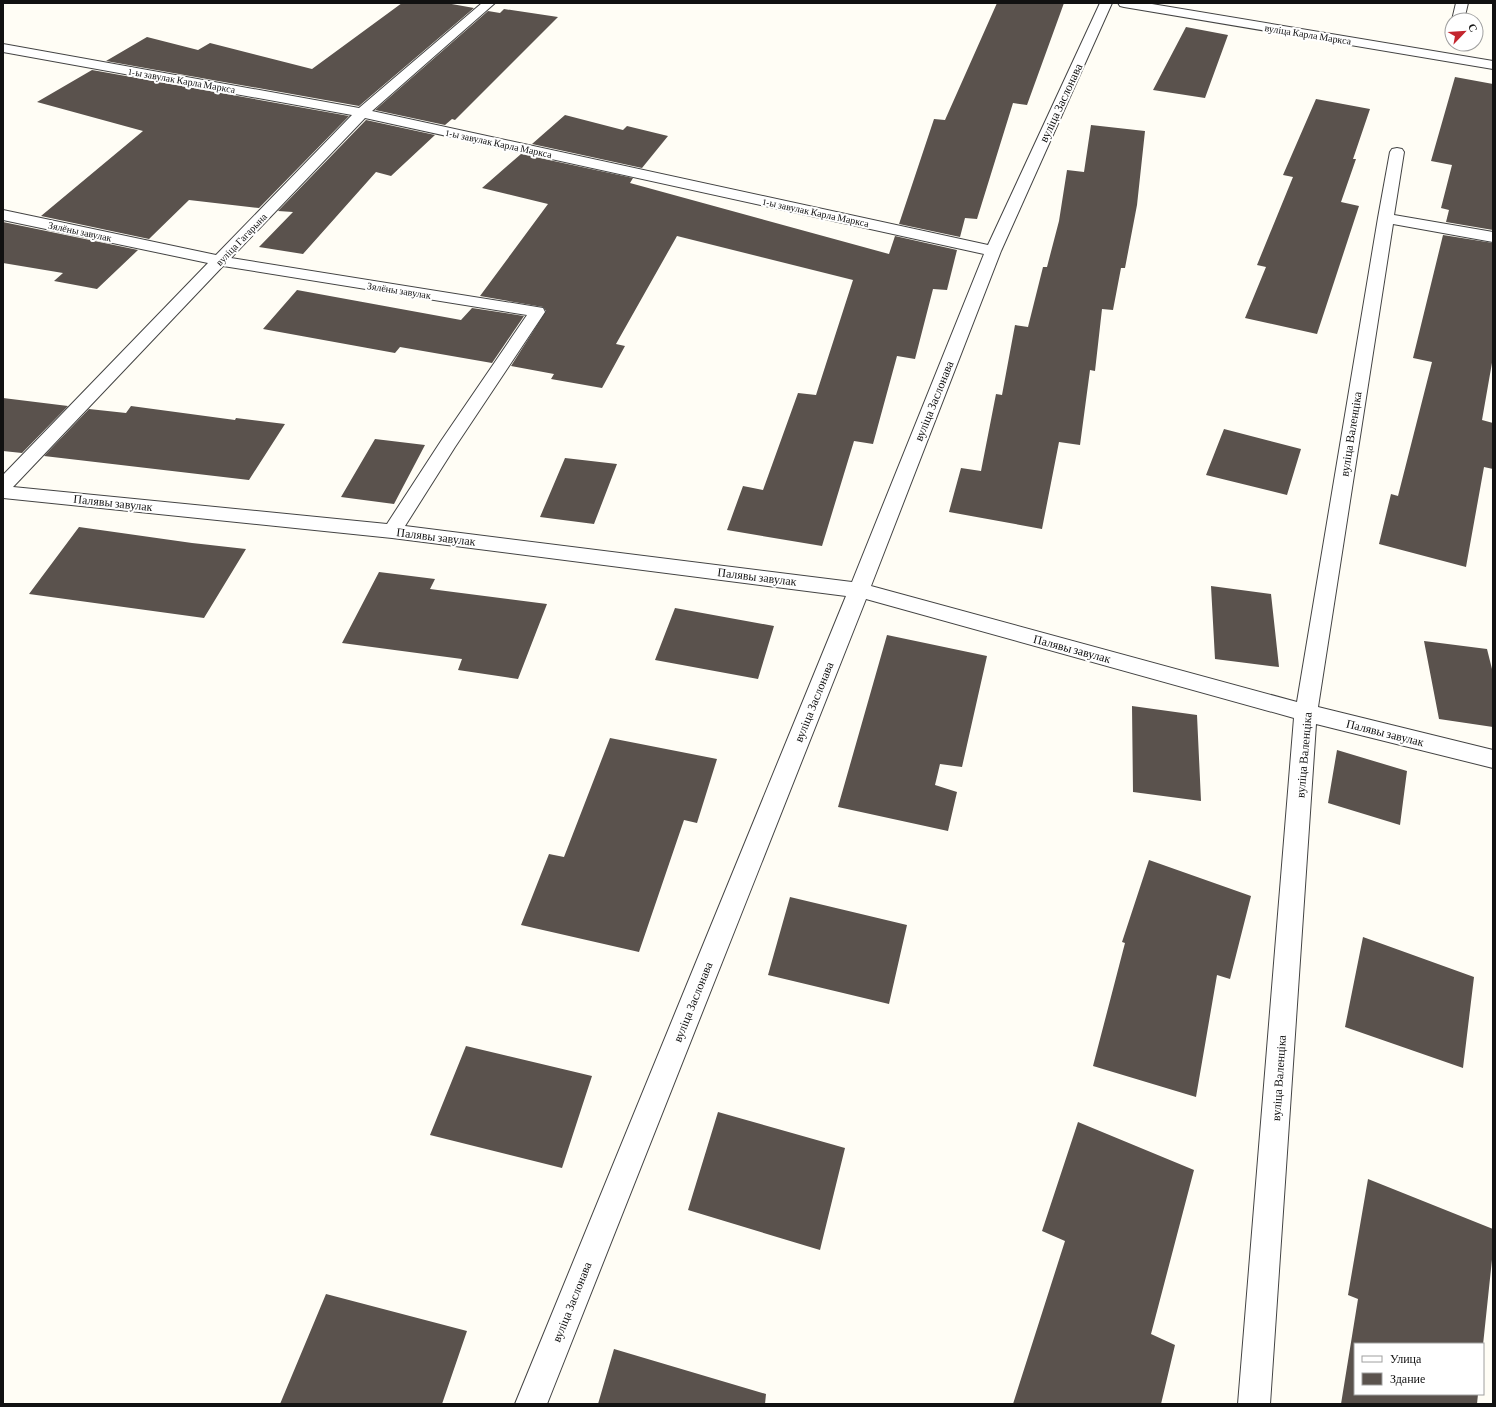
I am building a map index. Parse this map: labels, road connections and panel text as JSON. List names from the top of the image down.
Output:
{
  "streets": {
    "street": [
      "вуліца Карла Маркса",
      "1-ы завулак Карла Маркса",
      "вуліца Заслонава",
      "Зялёны завулак",
      "вуліца Гагарына",
      "вуліца Валенціка",
      "Палявы завулак"
    ]
  },
  "crossings": [
    ["1-ы завулак Карла Маркса", "вуліца Заслонава"],
    ["1-ы завулак Карла Маркса", "вуліца Гагарына"],
    ["вуліца Заслонава", "Палявы завулак"],
    ["Зялёны завулак", "вуліца Гагарына"],
    ["Зялёны завулак", "Палявы завулак"],
    ["вуліца Валенціка", "Палявы завулак"]
  ],
  "legend": ["Улица", "Здание"],
  "north": "top right"
}
